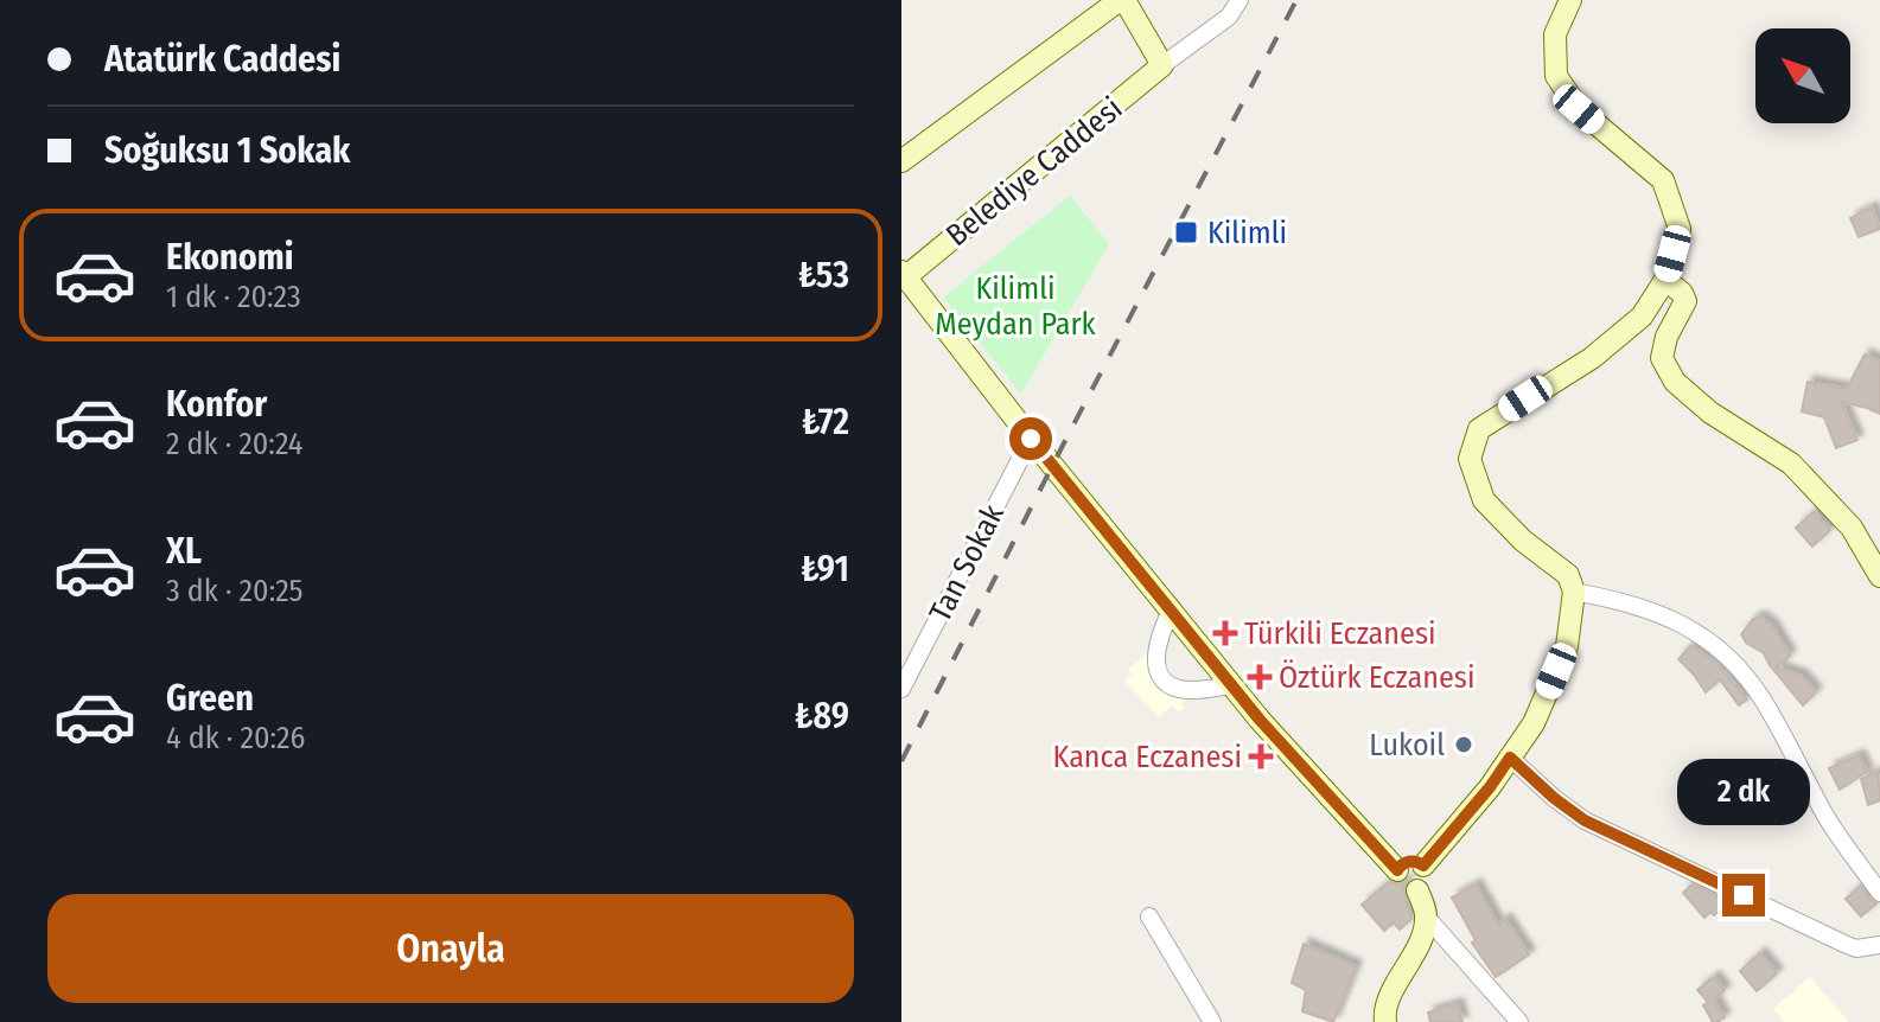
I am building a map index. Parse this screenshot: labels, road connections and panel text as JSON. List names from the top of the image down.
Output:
{
  "streets": {
    "main road": ["Belediye Caddesi"],
    "street": ["Tan Sokak"]
  },
  "parks": ["Kilimli Meydan Park"],
  "places": {
    "transit": ["Kilimli"],
    "health": ["Türkili Eczanesi", "Öztürk Eczanesi", "Kanca Eczanesi"],
    "other": ["Lukoil"]
  },
  "north": "top left",
  "page": {
    "banner": ["Atatürk Caddesi", "Soğuksu 1 Sokak"],
    "list": [
      {
        "name": "Ekonomi",
        "note": "1 dk · 20:23",
        "value": "₺53"
      },
      {
        "name": "Konfor",
        "note": "2 dk · 20:24",
        "value": "₺72"
      },
      {
        "name": "XL",
        "note": "3 dk · 20:25",
        "value": "₺91"
      },
      {
        "name": "Green",
        "note": "4 dk · 20:26",
        "value": "₺89"
      }
    ],
    "bubble": "2 dk",
    "buttons": "Onayla"
  }
}
